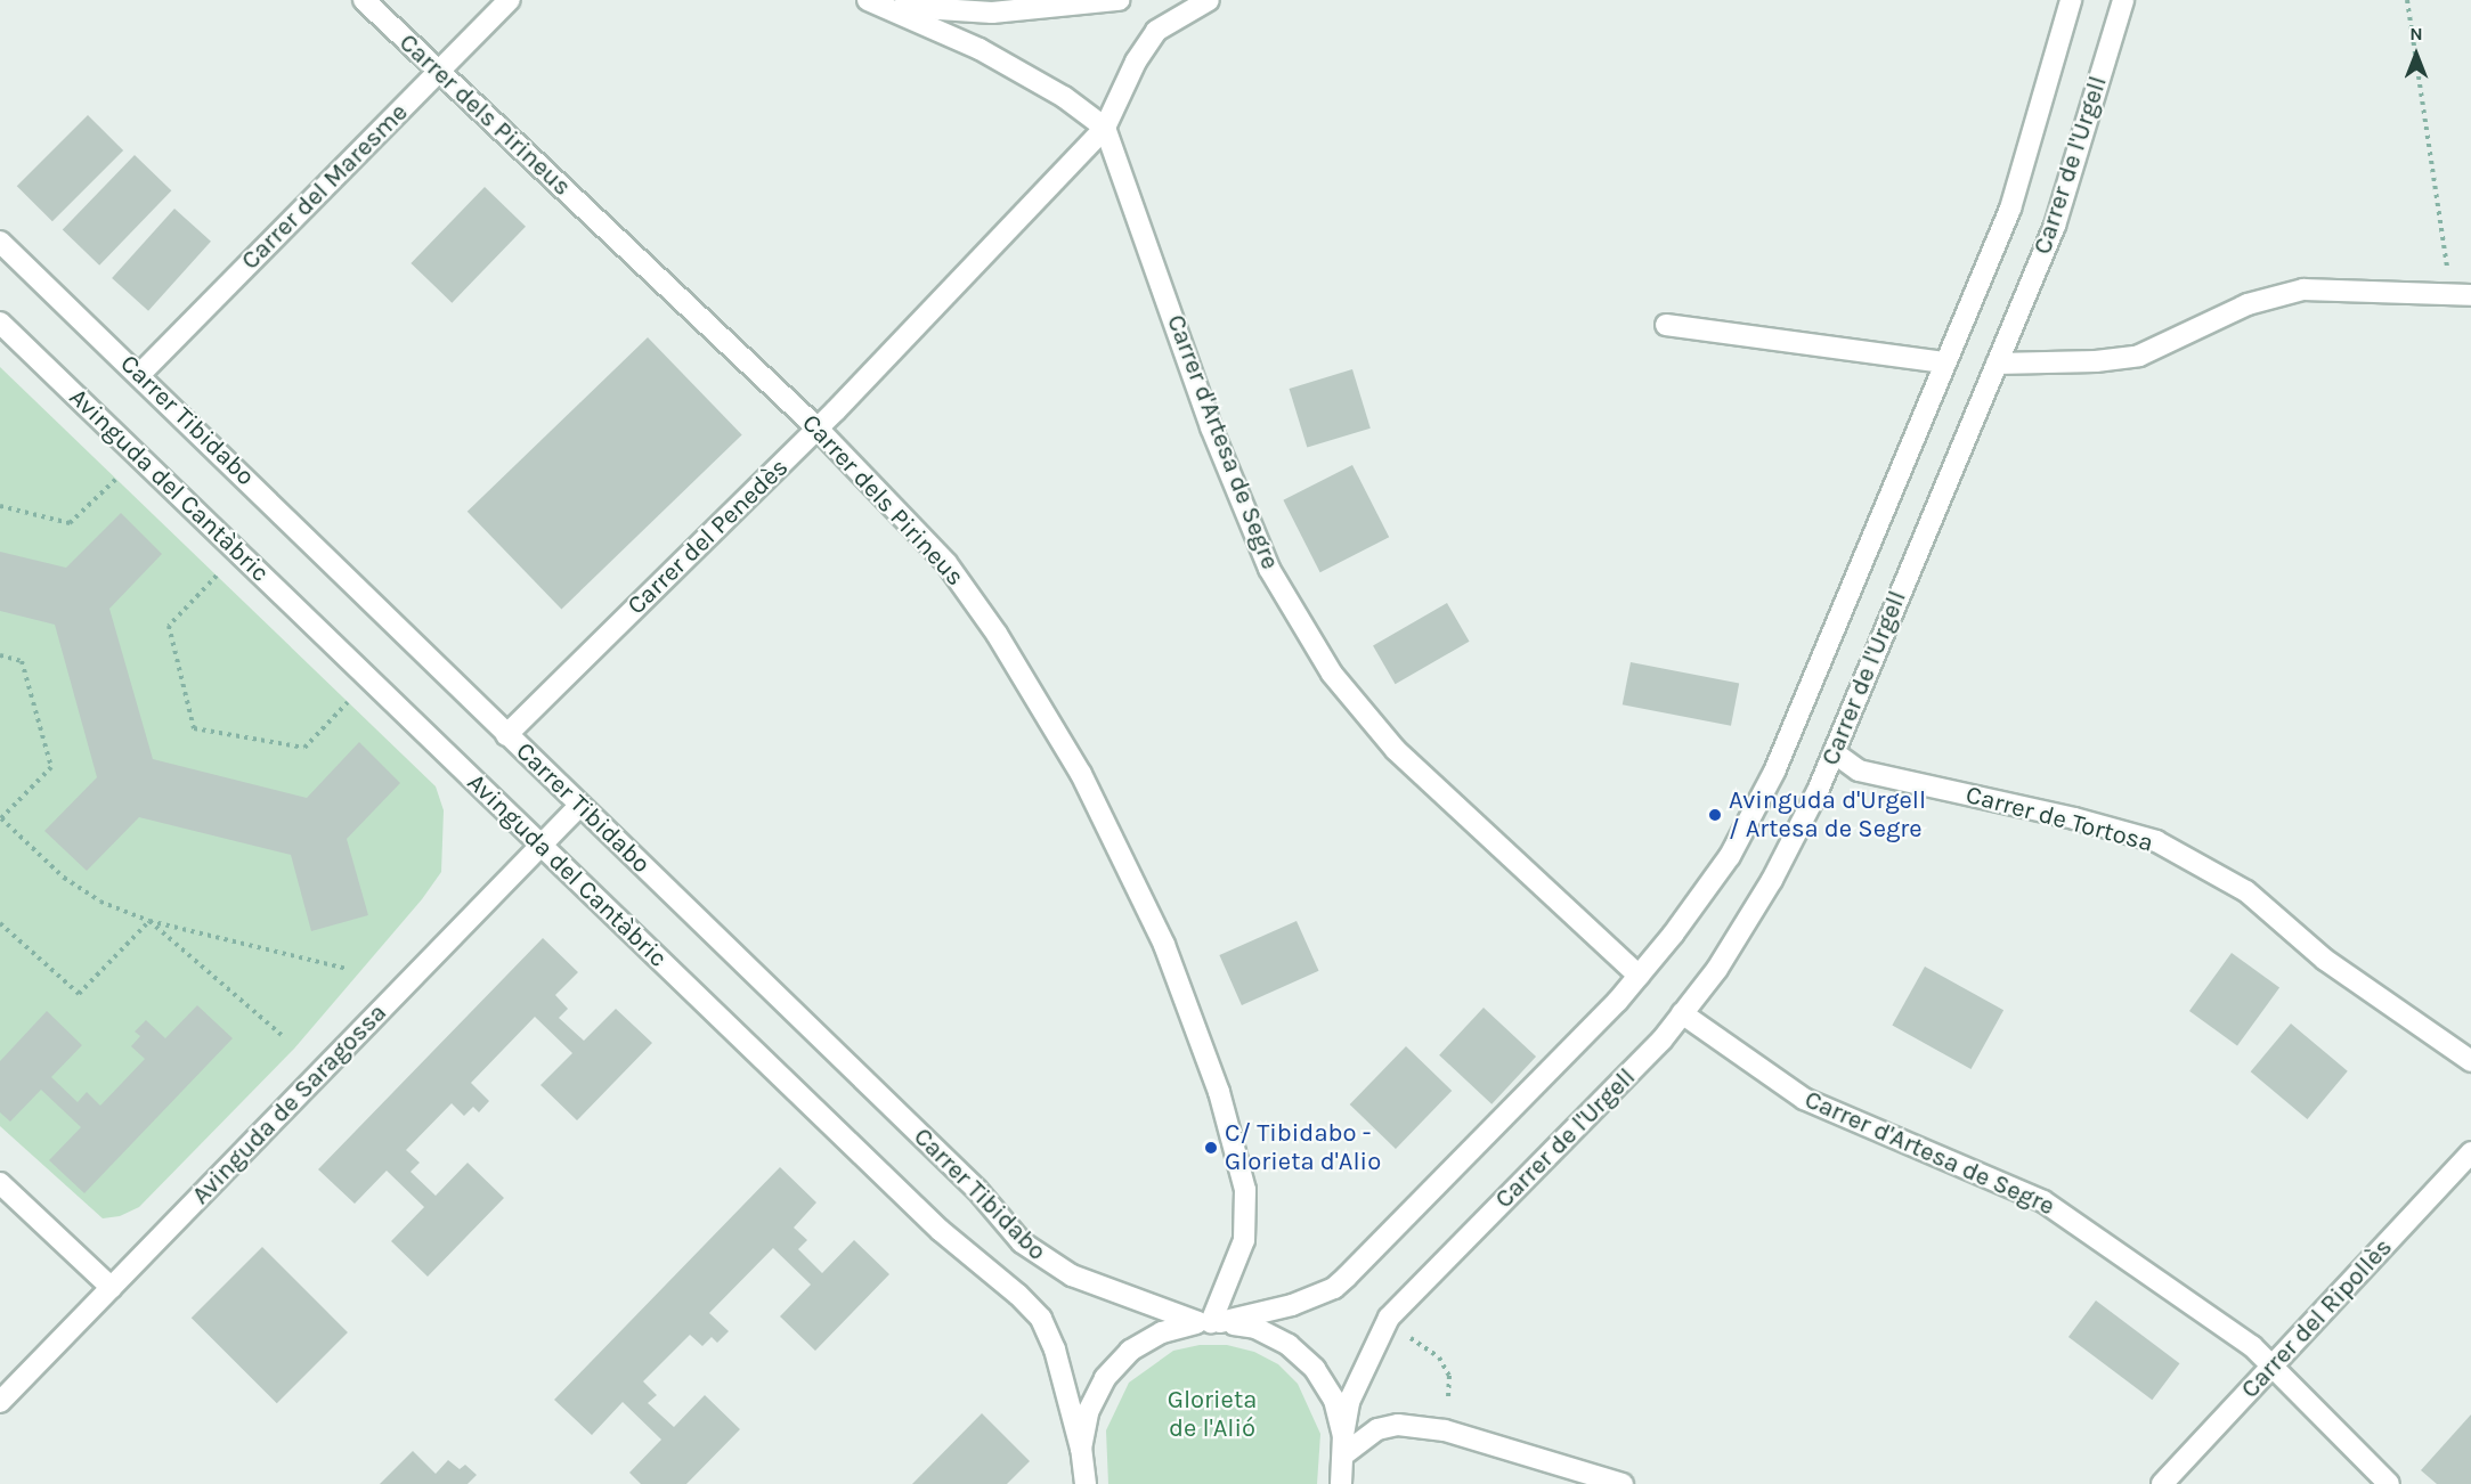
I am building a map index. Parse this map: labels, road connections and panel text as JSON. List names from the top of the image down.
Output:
{
  "streets": {
    "street": [
      "Carrer dels Pirineus",
      "Carrer de l'Urgell",
      "Carrer del Maresme",
      "Carrer Tibidabo",
      "Carrer d'Artesa de Segre",
      "Avinguda del Cantàbric",
      "Carrer del Penedès",
      "Carrer de Tortosa",
      "Avinguda de Saragossa",
      "Carrer del Ripollès"
    ]
  },
  "crossings": [
    ["Carrer dels Pirineus", "Carrer de l'Urgell"],
    ["Carrer dels Pirineus", "Carrer del Maresme"],
    ["Carrer dels Pirineus", "Carrer Tibidabo"],
    ["Carrer dels Pirineus", "Carrer del Penedès"],
    ["Carrer de l'Urgell", "Carrer Tibidabo"],
    ["Carrer de l'Urgell", "Carrer d'Artesa de Segre"],
    ["Carrer de l'Urgell", "Carrer de Tortosa"],
    ["Carrer del Maresme", "Carrer Tibidabo"],
    ["Carrer Tibidabo", "Carrer del Penedès"],
    ["Carrer Tibidabo", "Avinguda de Saragossa"],
    ["Carrer d'Artesa de Segre", "Carrer del Penedès"],
    ["Carrer d'Artesa de Segre", "Carrer del Ripollès"],
    ["Avinguda del Cantàbric", "Avinguda de Saragossa"]
  ],
  "parks": ["Glorieta de l'Alió"],
  "places": ["Avinguda d'Urgell / Artesa de Segre", "C/ Tibidabo - Glorieta d'Alio"],
  "north": "top"
}
